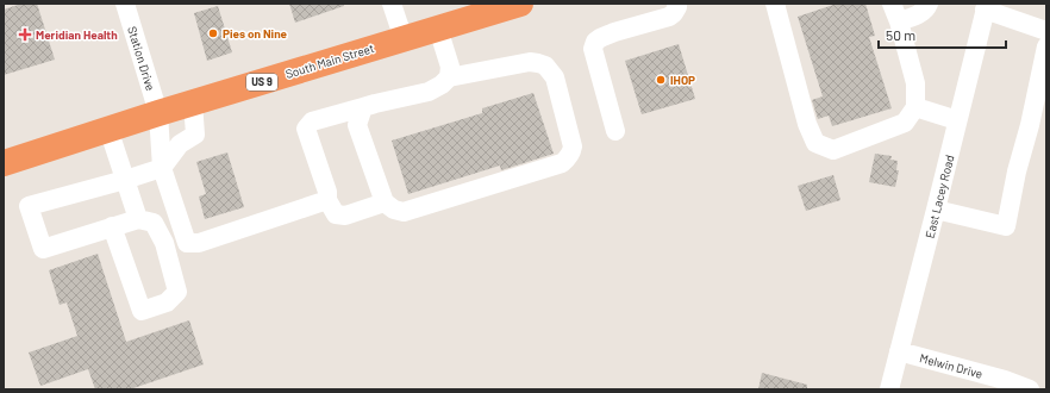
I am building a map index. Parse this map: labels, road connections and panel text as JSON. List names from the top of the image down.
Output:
{
  "streets": {
    "highway": ["South Main Street", "US 9"],
    "street": ["Station Drive", "East Lacey Road", "Melwin Drive"]
  },
  "crossings": [
    ["Station Drive", "South Main Street"],
    ["East Lacey Road", "Melwin Drive"]
  ],
  "places": {
    "other": ["Pies on Nine", "IHOP"],
    "health": ["Meridian Health"]
  },
  "scale_bar": "50 m"
}
